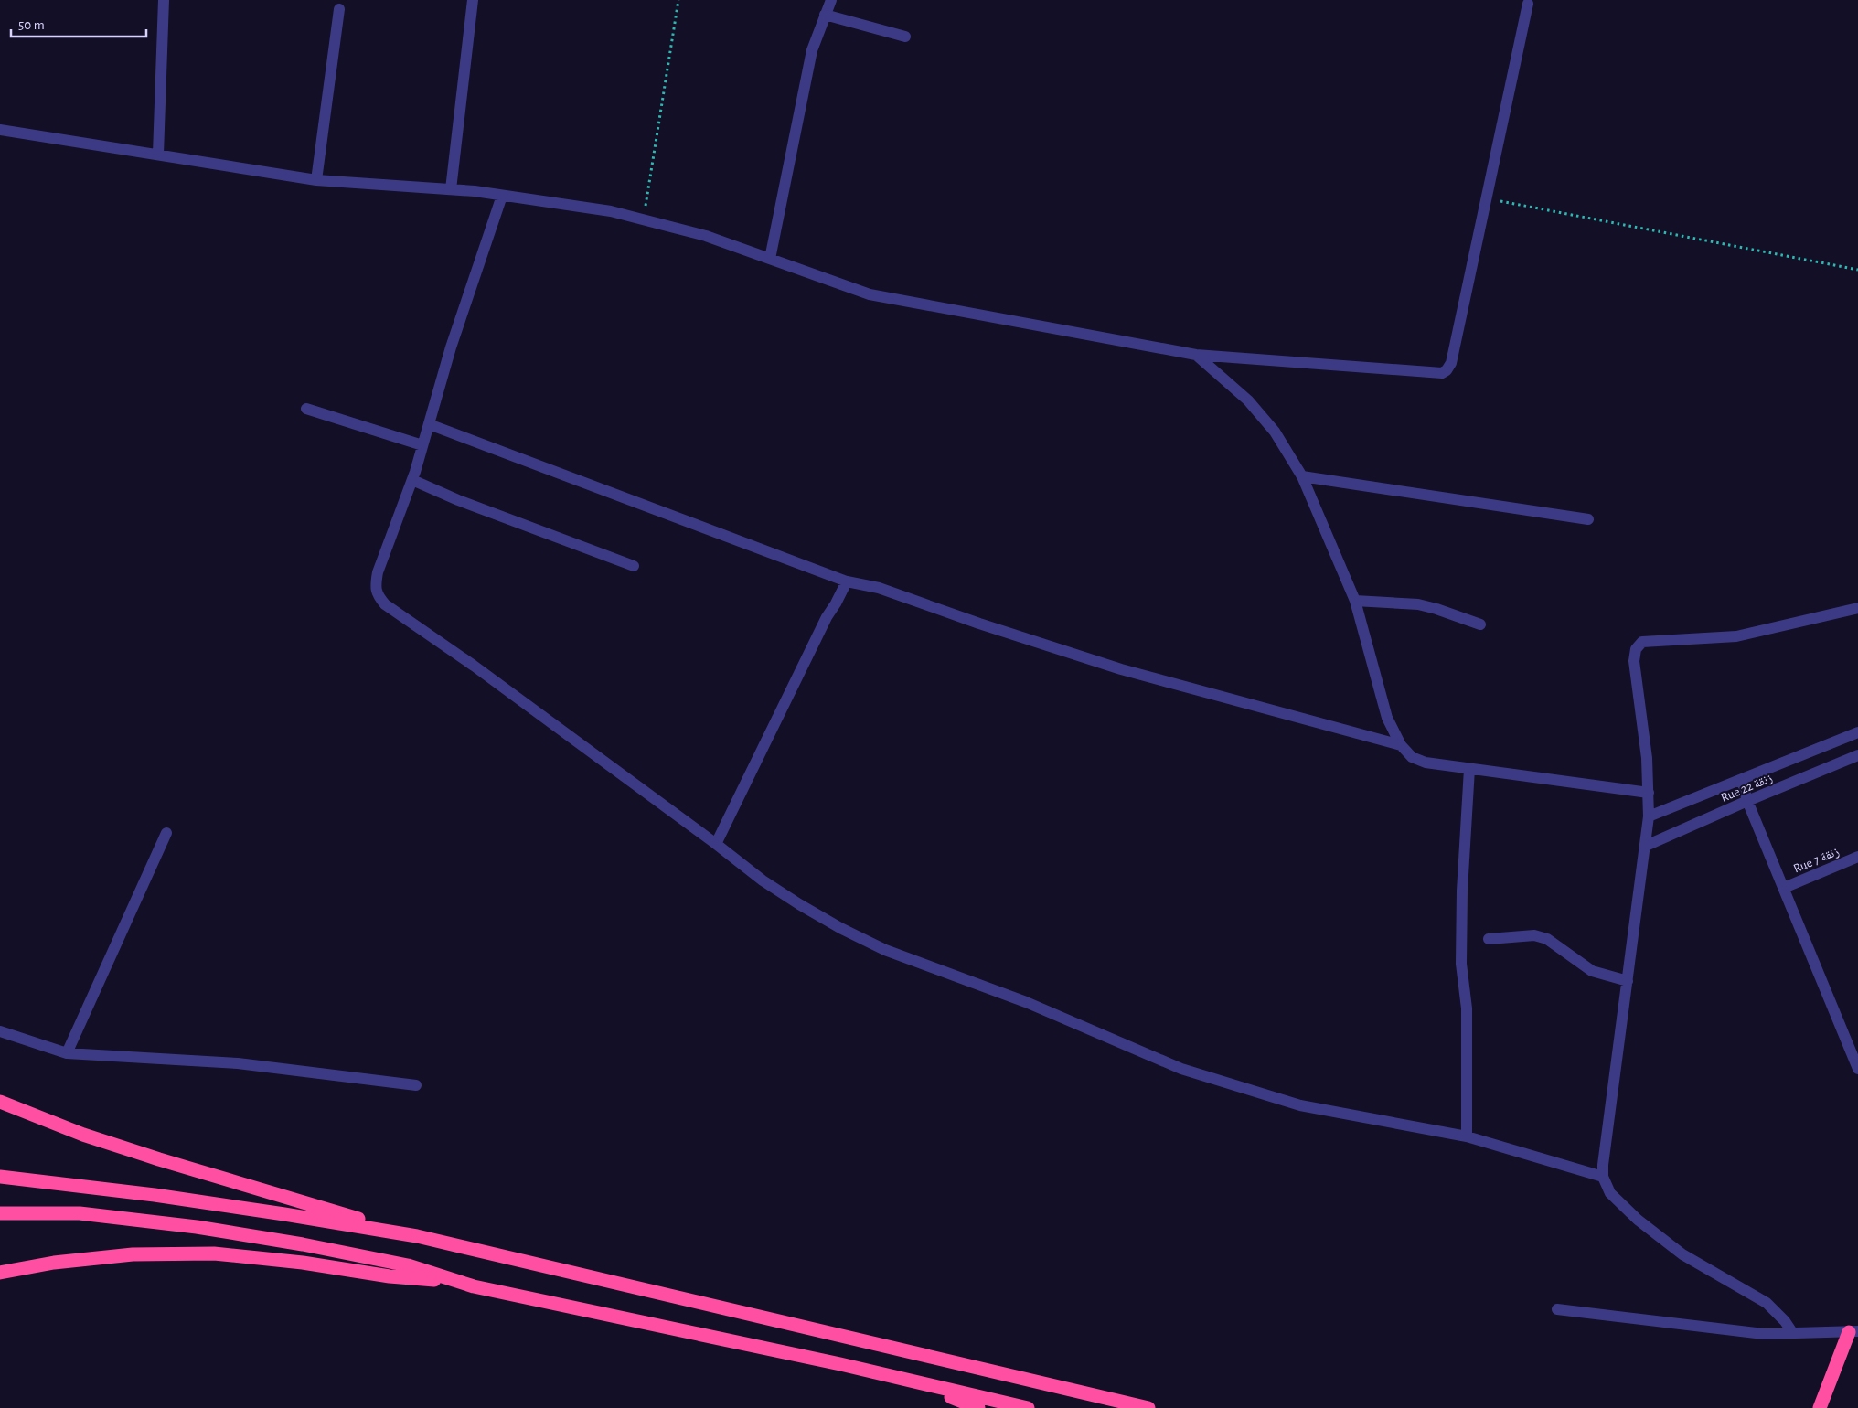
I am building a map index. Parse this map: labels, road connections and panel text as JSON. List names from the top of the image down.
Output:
{
  "streets": {
    "street": ["Rue 22 زنقة", "Rue 7 زنقة"]
  },
  "scale_bar": "50 m"
}
